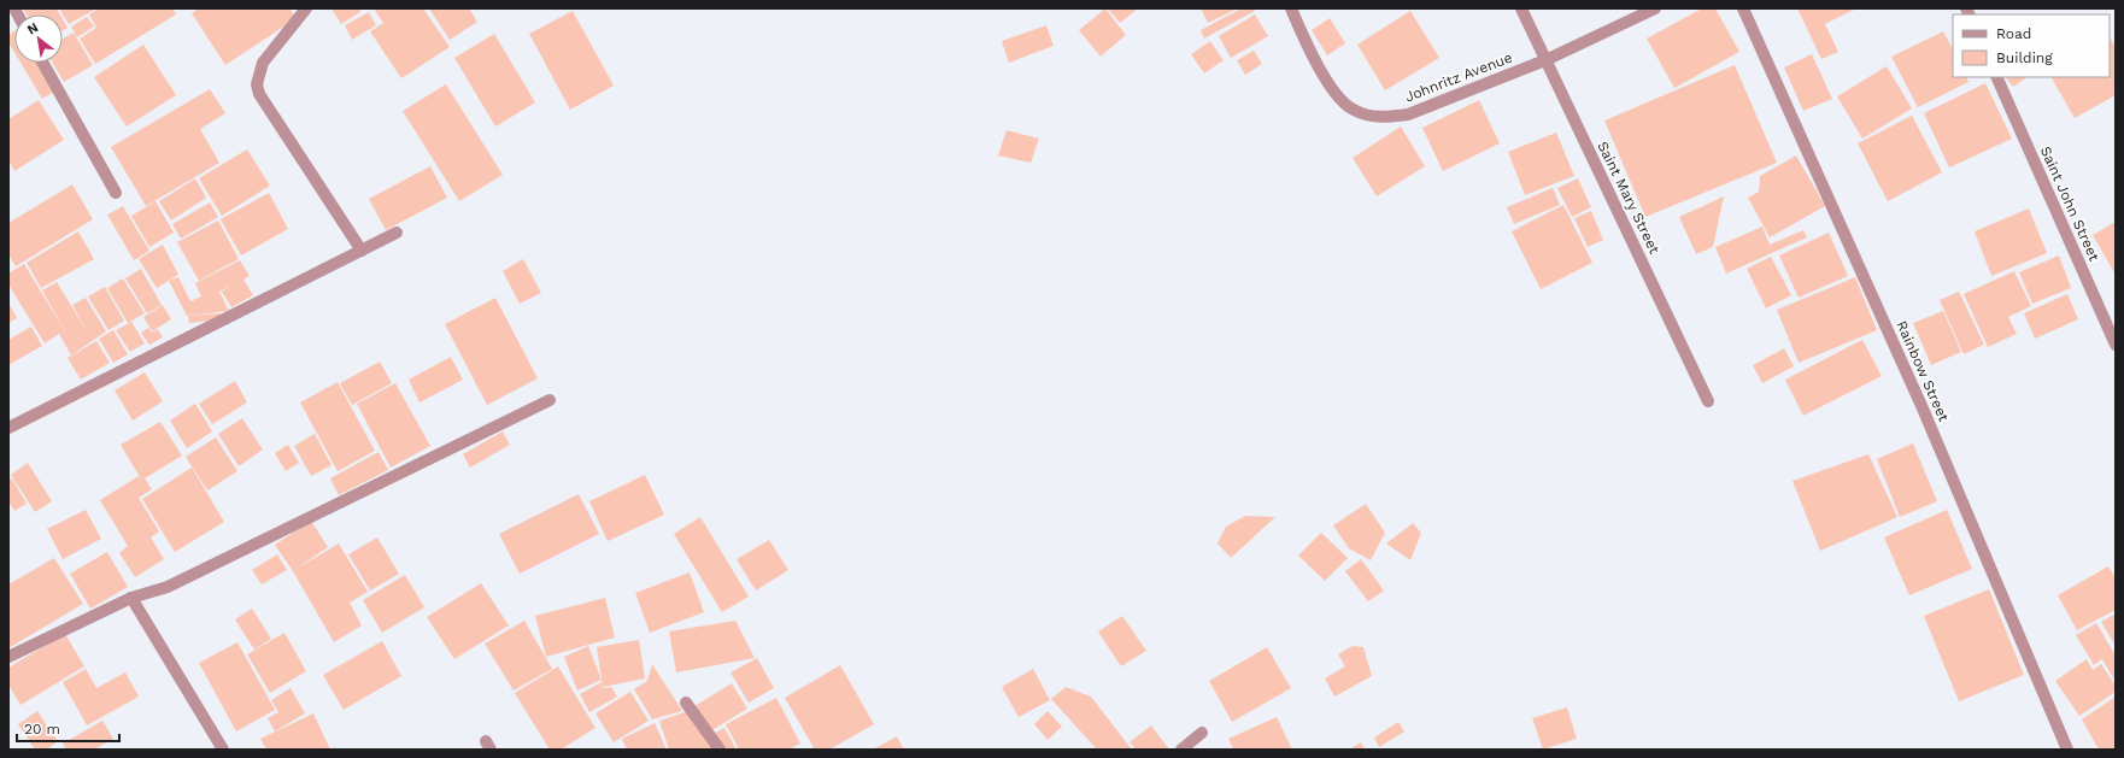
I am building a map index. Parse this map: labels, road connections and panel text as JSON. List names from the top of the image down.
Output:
{
  "streets": {
    "street": [
      "Johnritz Avenue",
      "Saint Mary Street",
      "Saint John Street",
      "Rainbow Street"
    ]
  },
  "crossings": [
    ["Johnritz Avenue", "Saint Mary Street"]
  ],
  "legend": ["Road", "Building"],
  "scale_bar": "20 m",
  "north": "top left"
}
